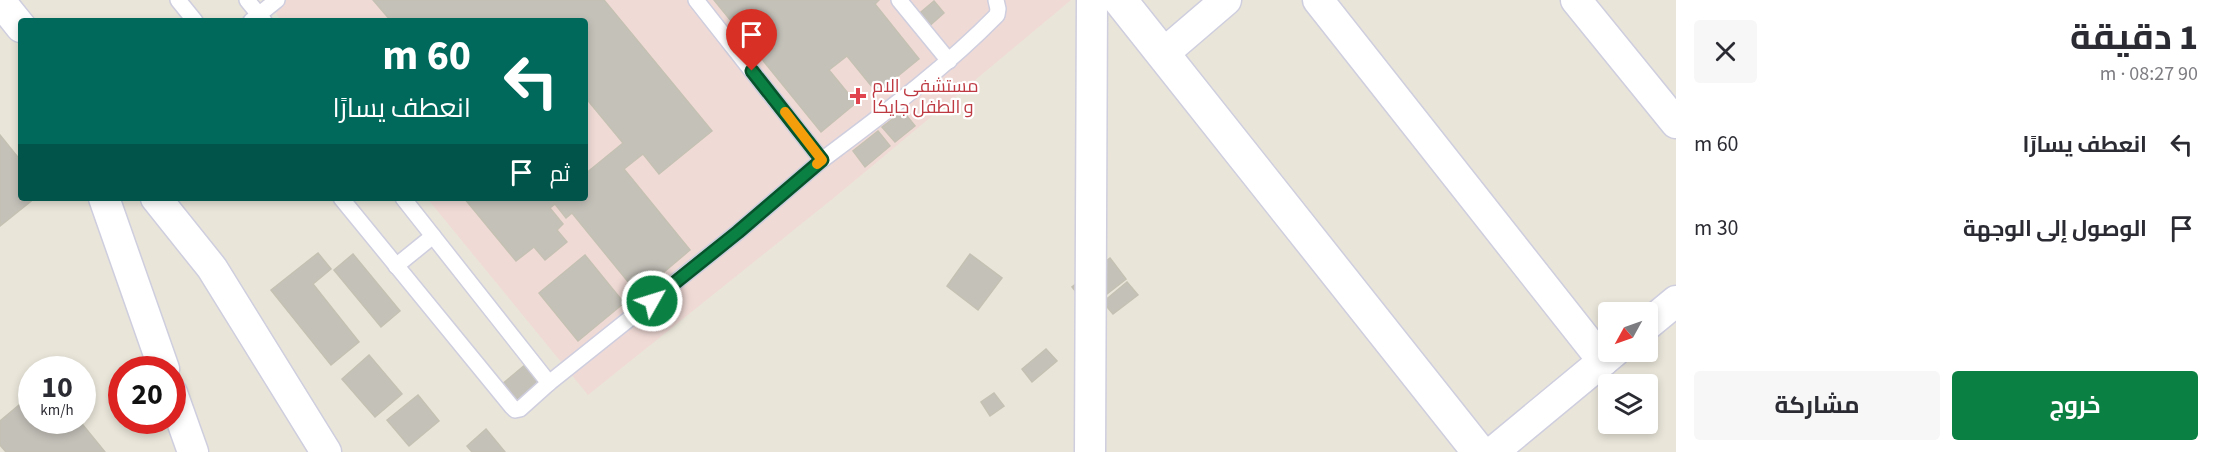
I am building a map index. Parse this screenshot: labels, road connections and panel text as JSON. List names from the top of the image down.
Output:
{
  "places": {
    "health": ["مستشفى الام و الطفل جايكا"]
  },
  "north": "bottom left",
  "page": {
    "heading": ["1 دقيقة", "90 m · 08:27"],
    "turn": ["60 m", "انعطف يسارًا"],
    "list": [
      {
        "name": "انعطف يسارًا",
        "value": "60 m"
      },
      {
        "name": "الوصول إلى الوجهة",
        "value": "30 m"
      }
    ],
    "then": "ثم",
    "speed": "10 km/h",
    "limit": "20",
    "buttons": ["خروج", "مشاركة"]
  }
}
